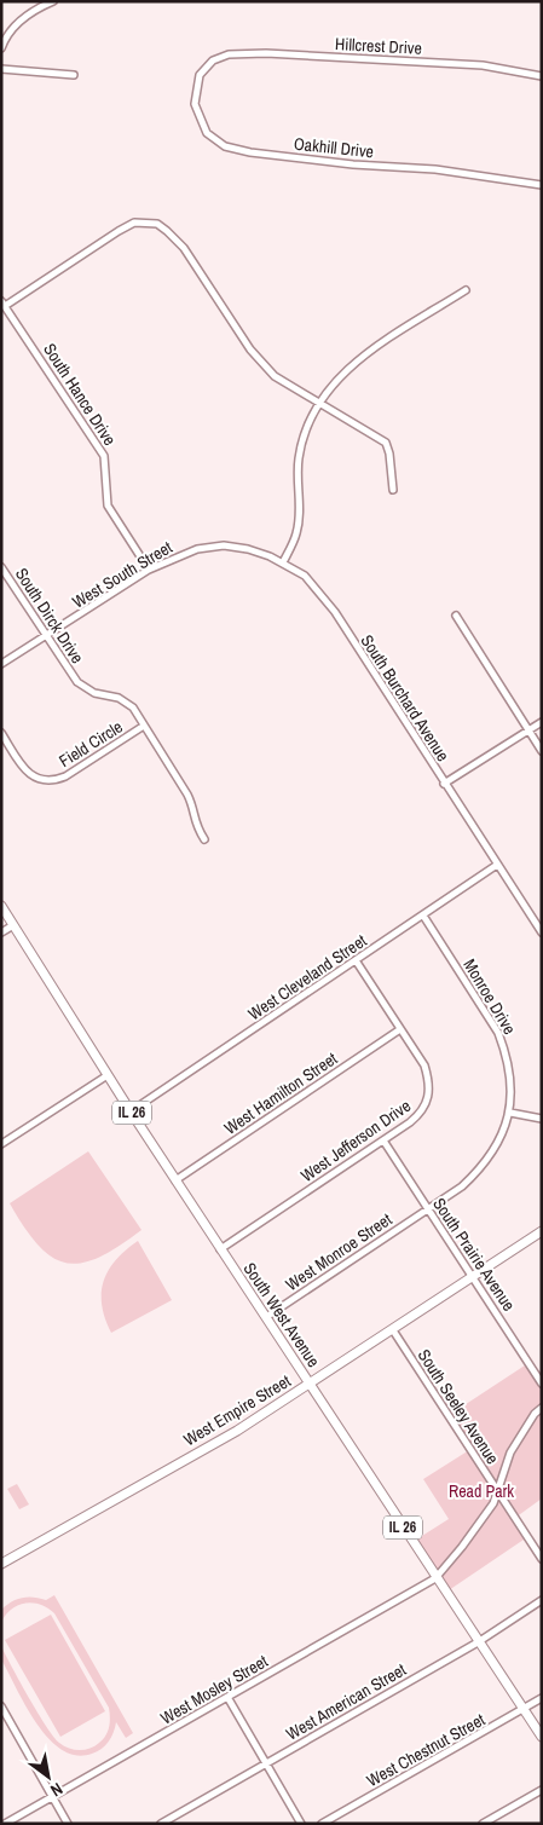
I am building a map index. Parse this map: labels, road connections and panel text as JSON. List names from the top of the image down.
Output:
{
  "streets": {
    "main road": ["IL 26", "South West Avenue", "West Empire Street"],
    "street": [
      "Hillcrest Drive",
      "Oakhill Drive",
      "South Hance Drive",
      "West South Street",
      "South Dirck Drive",
      "South Burchard Avenue",
      "Field Circle",
      "West Cleveland Street",
      "Monroe Drive",
      "West Hamilton Street",
      "West Jefferson Drive",
      "West Monroe Street",
      "South Prairie Avenue",
      "South Seeley Avenue",
      "West Mosley Street",
      "West American Street",
      "West Chestnut Street"
    ]
  },
  "crossings": [
    ["Hillcrest Drive", "Oakhill Drive"],
    ["South Hance Drive", "West South Street"],
    ["West South Street", "South Dirck Drive"],
    ["West South Street", "South Burchard Avenue"],
    ["South Dirck Drive", "Field Circle"],
    ["South Burchard Avenue", "West Cleveland Street"],
    ["West Cleveland Street", "Monroe Drive"],
    ["West Cleveland Street", "West Jefferson Drive"],
    ["West Cleveland Street", "South West Avenue"],
    ["Monroe Drive", "West Monroe Street"],
    ["Monroe Drive", "South Prairie Avenue"],
    ["West Hamilton Street", "West Jefferson Drive"],
    ["West Hamilton Street", "South West Avenue"],
    ["West Jefferson Drive", "South Prairie Avenue"],
    ["West Jefferson Drive", "South West Avenue"],
    ["West Monroe Street", "South Prairie Avenue"],
    ["West Monroe Street", "South West Avenue"],
    ["South Prairie Avenue", "West Empire Street"],
    ["South West Avenue", "West Empire Street"],
    ["South West Avenue", "West Mosley Street"],
    ["South West Avenue", "West American Street"],
    ["South West Avenue", "West Chestnut Street"],
    ["South Seeley Avenue", "West Empire Street"]
  ],
  "parks": ["Read Park"],
  "north": "bottom right"
}
